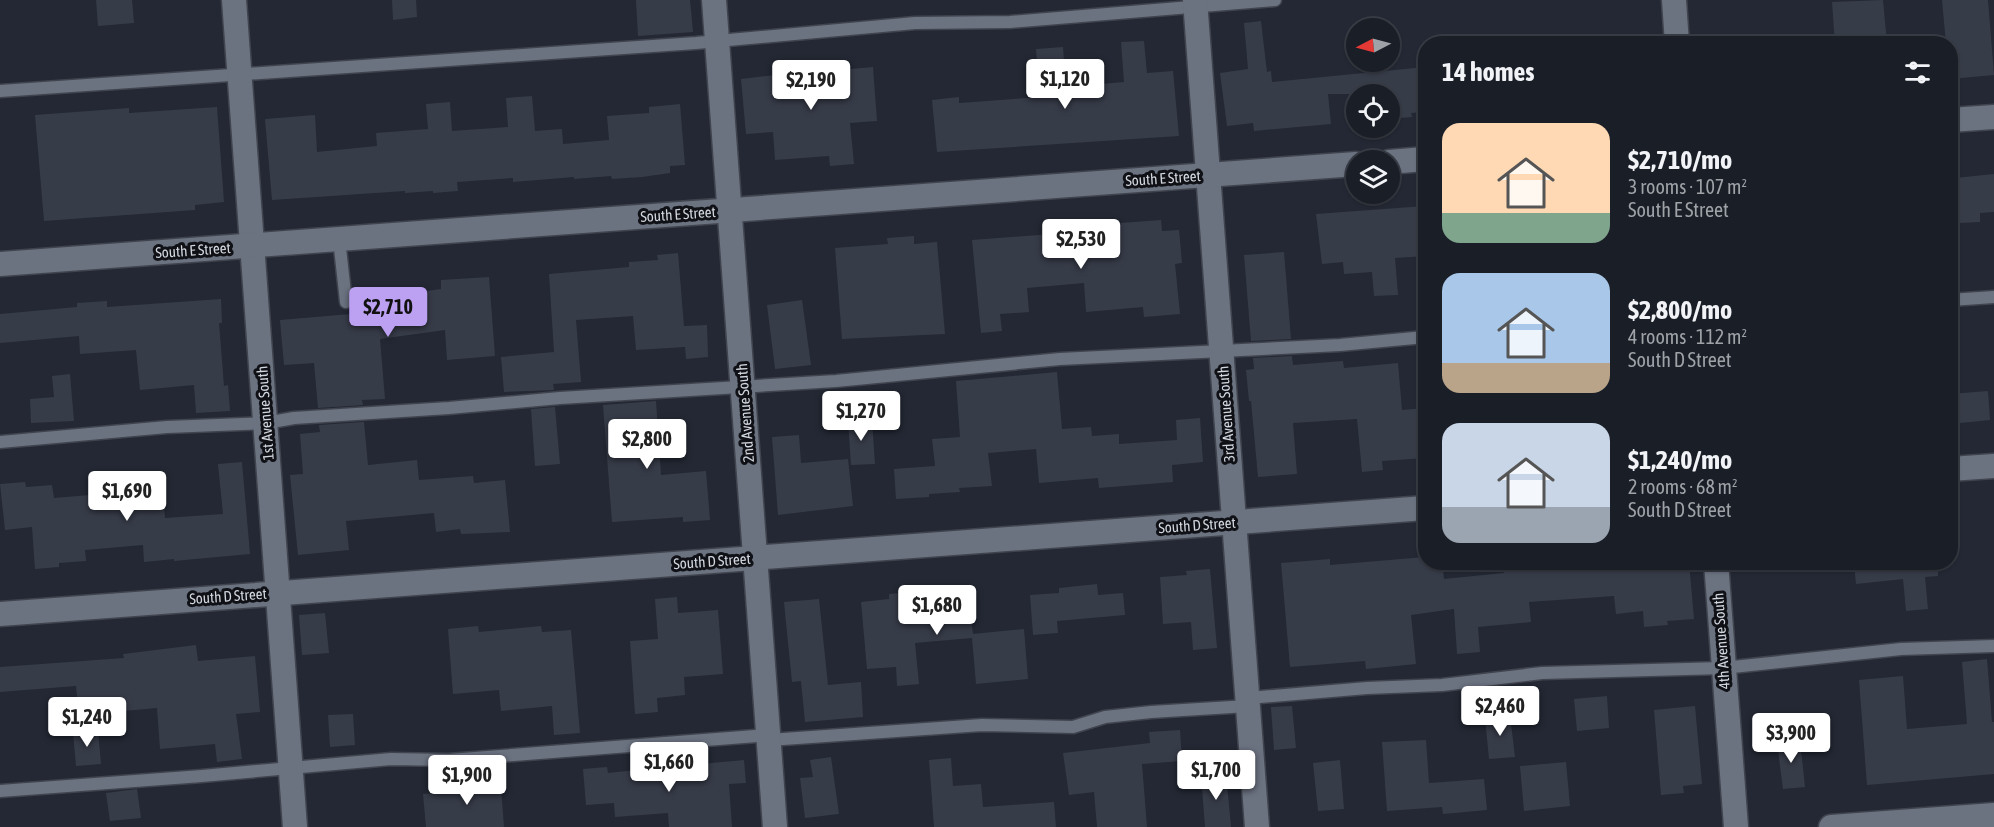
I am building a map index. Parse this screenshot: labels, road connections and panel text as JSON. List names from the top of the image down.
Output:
{
  "streets": {
    "street": [
      "South E Street",
      "1st Avenue South",
      "2nd Avenue South",
      "3rd Avenue South",
      "South D Street",
      "4th Avenue South"
    ]
  },
  "crossings": [
    ["South E Street", "1st Avenue South"],
    ["South E Street", "2nd Avenue South"],
    ["South E Street", "3rd Avenue South"],
    ["1st Avenue South", "South D Street"],
    ["2nd Avenue South", "South D Street"],
    ["3rd Avenue South", "South D Street"]
  ],
  "north": "left",
  "page": {
    "heading": "14 homes",
    "price": [
      "$1,120",
      "$2,190",
      "$2,530",
      "$2,710",
      "$1,270",
      "$2,800",
      "$1,690",
      "$1,680",
      "$2,460",
      "$1,240",
      "$3,900",
      "$1,660",
      "$1,700",
      "$1,900"
    ],
    "list": [
      {
        "name": "$2,710/mo",
        "note": "3 rooms · 107 m² · South E Street"
      },
      {
        "name": "$2,800/mo",
        "note": "4 rooms · 112 m² · South D Street"
      },
      {
        "name": "$1,240/mo",
        "note": "2 rooms · 68 m² · South D Street"
      }
    ]
  }
}
